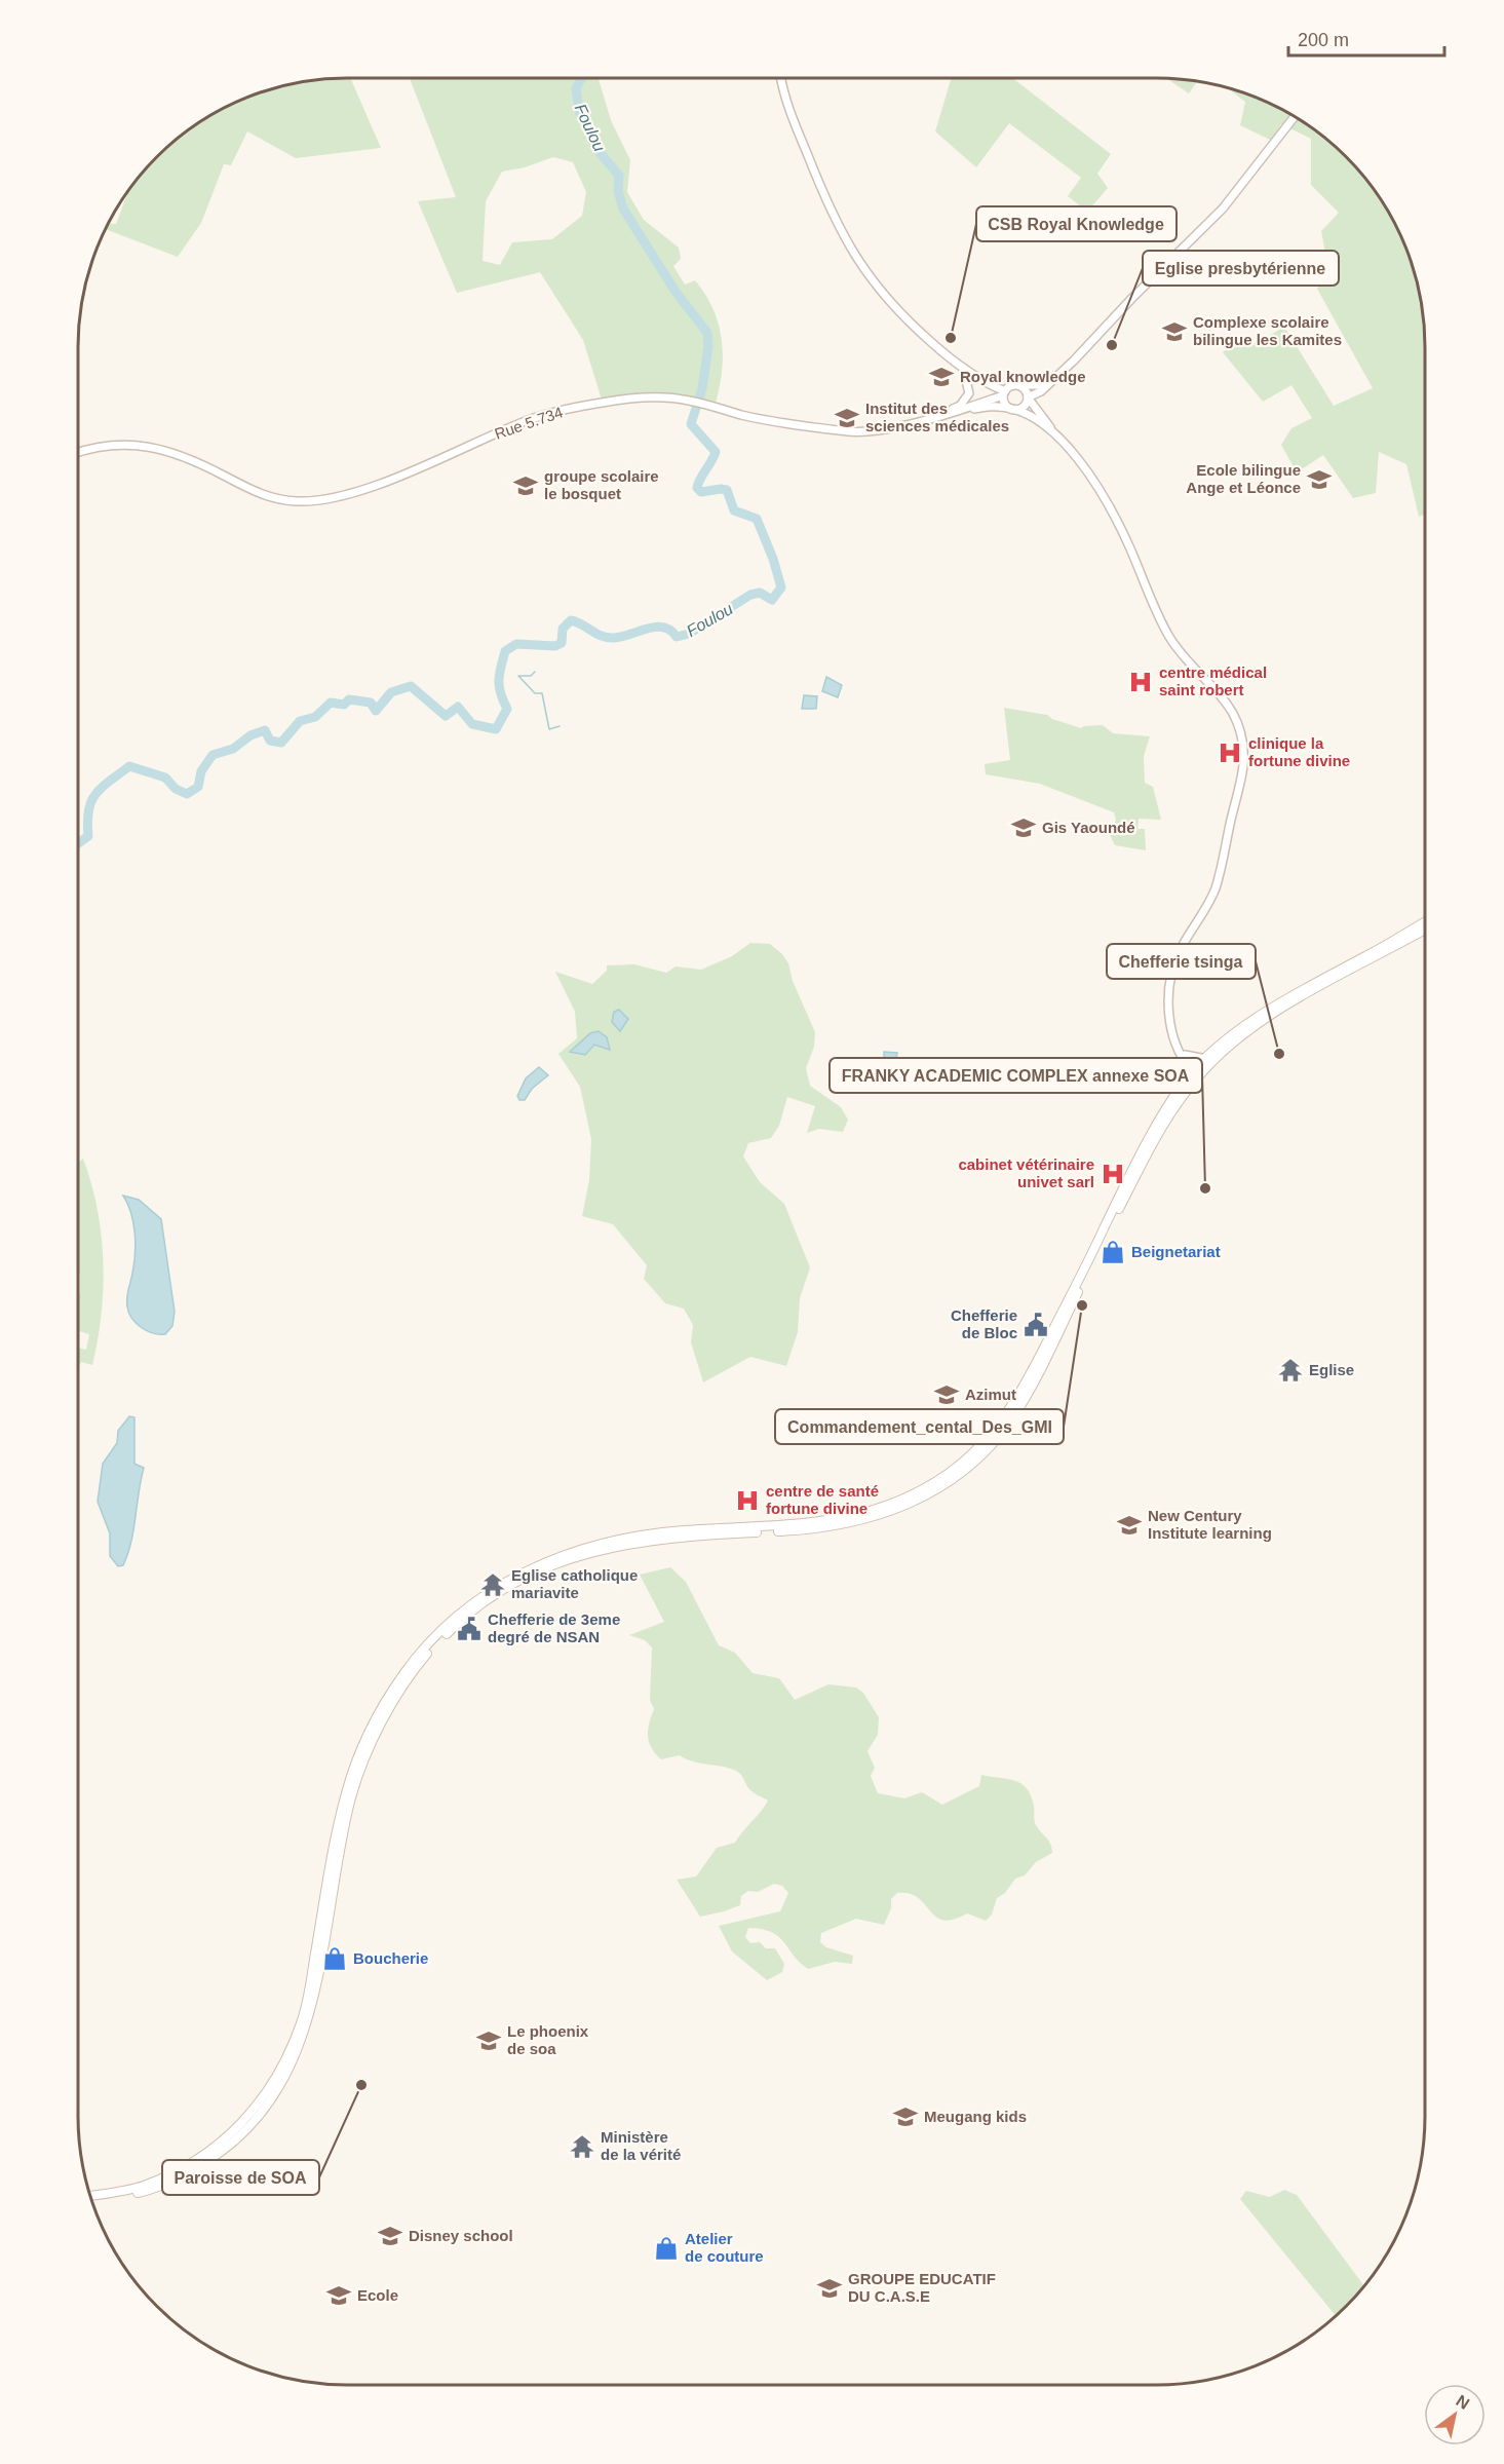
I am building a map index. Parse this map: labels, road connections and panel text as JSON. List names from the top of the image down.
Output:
{
  "streets": {
    "street": ["Rue 5.734"]
  },
  "water": ["Foulou"],
  "places": {
    "school or university": [
      "Complexe scolaire bilingue les Kamites",
      "Royal knowledge",
      "Institut des sciences médicales",
      "Ecole bilingue Ange et Léonce",
      "groupe scolaire le bosquet",
      "Gis Yaoundé",
      "Azimut",
      "New Century Institute learning",
      "Le phoenix de soa",
      "Meugang kids",
      "Disney school",
      "GROUPE EDUCATIF DU C.A.S.E",
      "Ecole"
    ],
    "other": [
      "CSB Royal Knowledge",
      "Eglise presbytérienne",
      "Chefferie tsinga",
      "FRANKY ACADEMIC COMPLEX annexe SOA",
      "Commandement_cental_Des_GMI",
      "Paroisse de SOA"
    ],
    "hospital": [
      "centre médical saint robert",
      "clinique la fortune divine",
      "cabinet vétérinaire univet sarl",
      "centre de santé fortune divine"
    ],
    "shop": ["Beignetariat", "Boucherie", "Atelier de couture"],
    "public building": ["Chefferie de Bloc", "Chefferie de 3eme degré de NSAN"],
    "temple": ["Eglise", "Eglise catholique mariavite", "Ministère de la vérité"]
  },
  "scale_bar": "200 m",
  "north": "top right"
}
